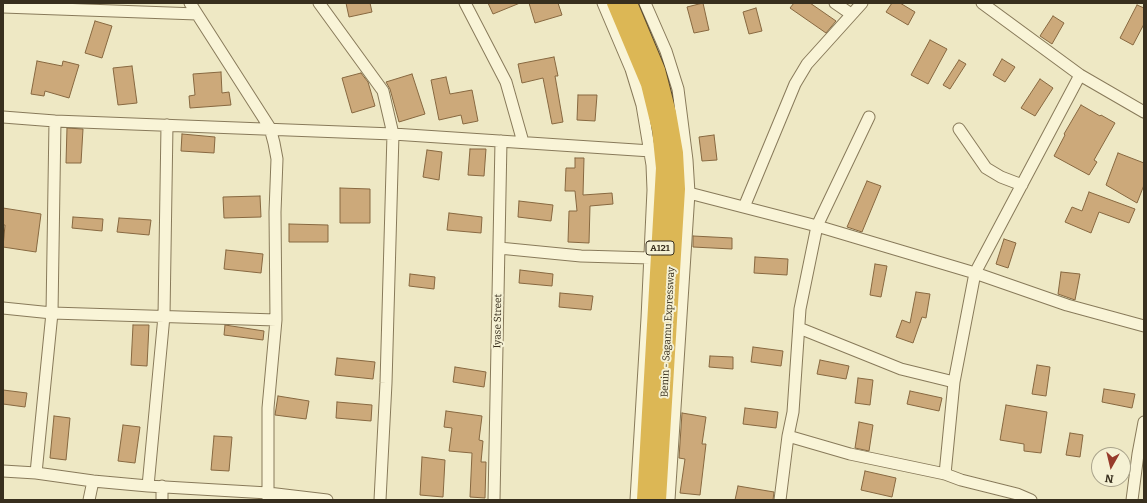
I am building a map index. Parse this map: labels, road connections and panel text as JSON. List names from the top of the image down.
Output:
{
  "streets": {
    "highway": ["A121", "Benin - Sagamu Expressway"],
    "street": ["Iyase Street"]
  },
  "north": "bottom"
}
